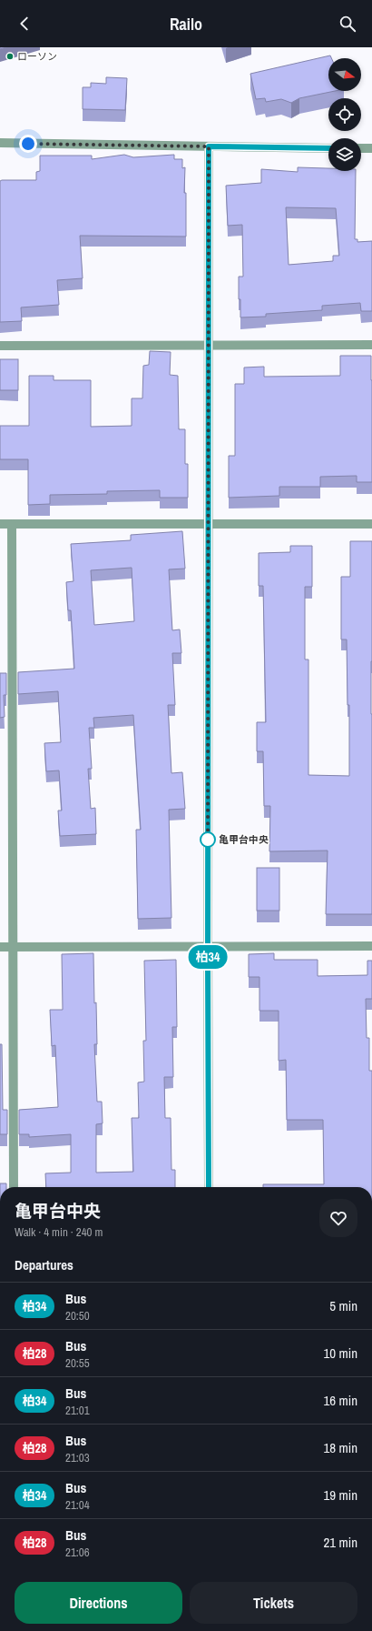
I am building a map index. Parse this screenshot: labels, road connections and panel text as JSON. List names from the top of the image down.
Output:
{
  "places": ["ローソン", "亀甲台中央"],
  "lines": ["bus line 柏34"],
  "north": "right",
  "page": {
    "header": "Railo",
    "on_map": "柏34",
    "heading": [
      ["亀甲台中央", "Walk · 4 min · 240 m"],
      "Departures"
    ],
    "list": [
      {
        "mark": "柏34",
        "name": "Bus",
        "note": "20:50",
        "value": "5 min"
      },
      {
        "mark": "柏28",
        "name": "Bus",
        "note": "20:55",
        "value": "10 min"
      },
      {
        "mark": "柏34",
        "name": "Bus",
        "note": "21:01",
        "value": "16 min"
      },
      {
        "mark": "柏28",
        "name": "Bus",
        "note": "21:03",
        "value": "18 min"
      },
      {
        "mark": "柏34",
        "name": "Bus",
        "note": "21:04",
        "value": "19 min"
      },
      {
        "mark": "柏28",
        "name": "Bus",
        "note": "21:06",
        "value": "21 min"
      }
    ],
    "buttons": ["Directions", "Tickets"]
  }
}
